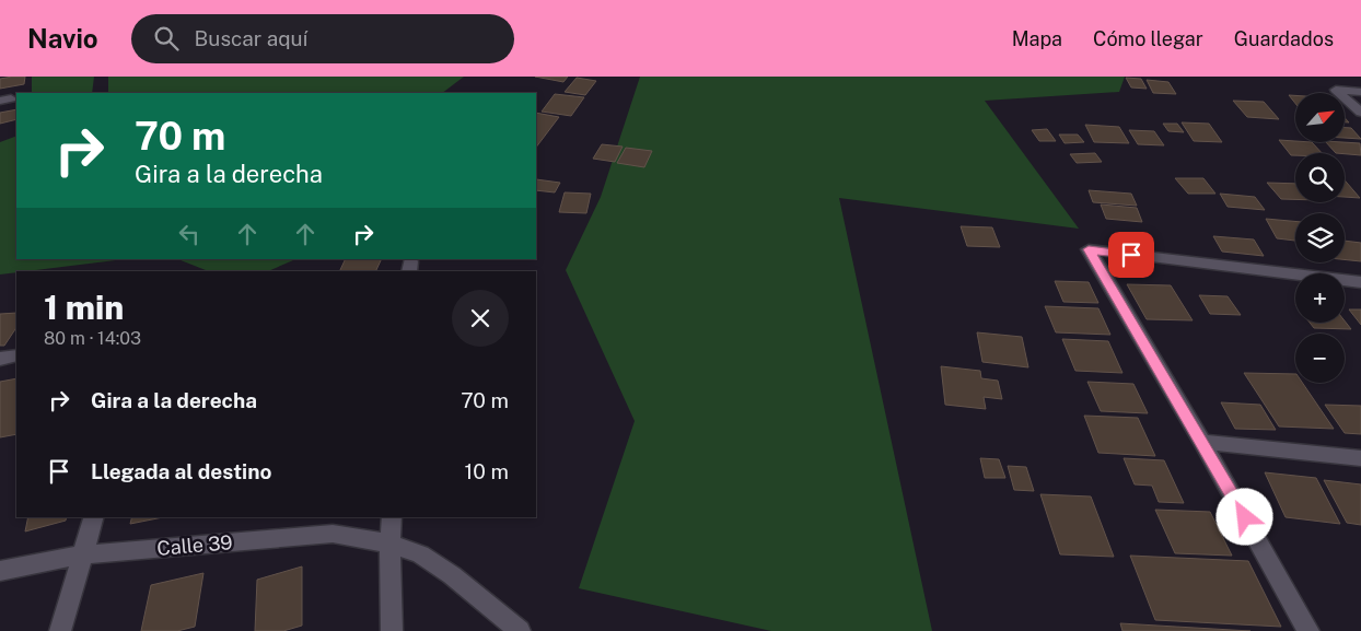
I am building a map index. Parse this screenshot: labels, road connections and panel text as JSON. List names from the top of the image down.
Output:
{
  "streets": {
    "street": ["Calle 39"]
  },
  "north": "top right",
  "page": {
    "header": "Navio",
    "search": "Buscar aquí",
    "nav": ["Mapa", "Cómo llegar", "Guardados"],
    "map_buttons": ["+", "−"],
    "turn": ["70 m", "Gira a la derecha"],
    "heading": ["1 min", "80 m · 14:03"],
    "list": [
      {
        "name": "Gira a la derecha",
        "value": "70 m"
      },
      {
        "name": "Llegada al destino",
        "value": "10 m"
      }
    ]
  }
}
